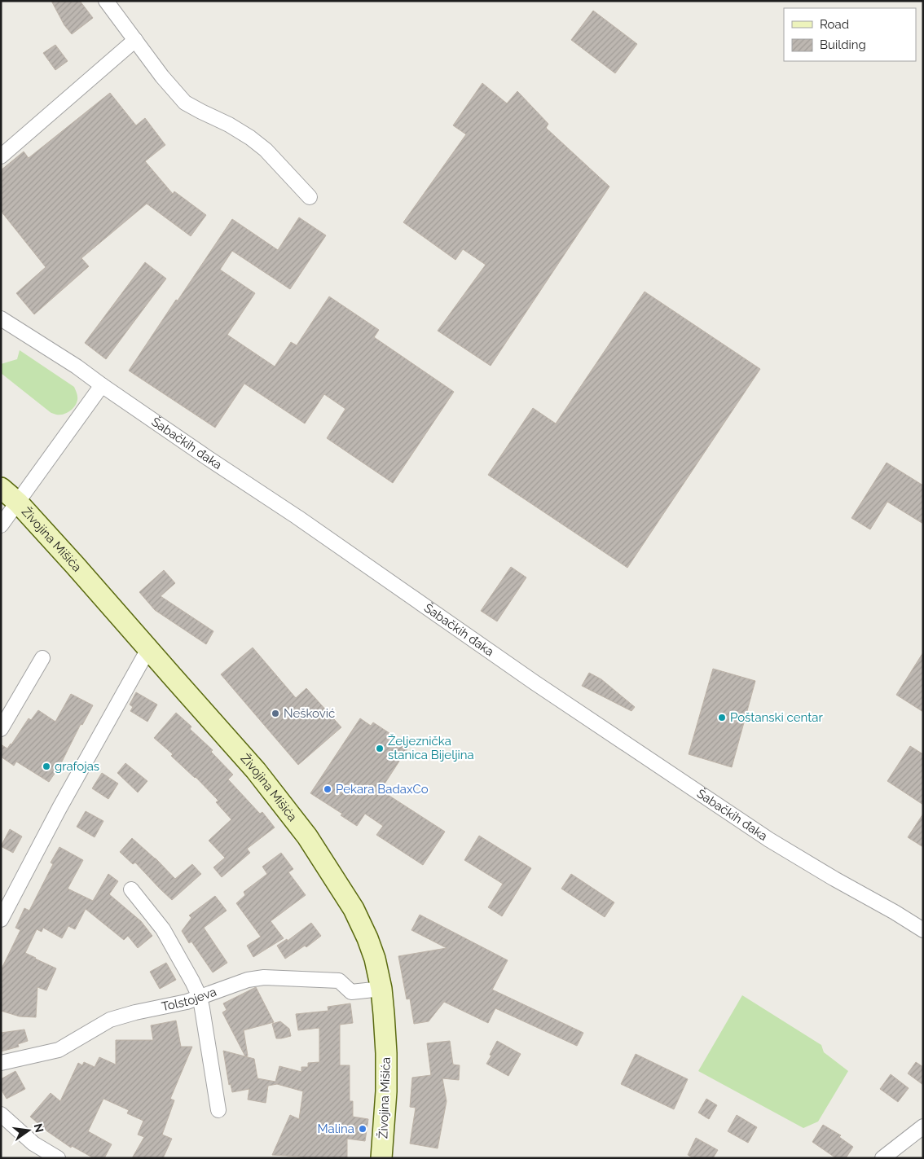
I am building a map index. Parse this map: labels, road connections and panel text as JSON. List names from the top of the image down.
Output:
{
  "streets": {
    "main road": ["Živojina Mišića"],
    "street": ["Šabačkih đaka", "Tolstojeva"]
  },
  "crossings": [
    ["Živojina Mišića", "Tolstojeva"]
  ],
  "places": [
    "Nešković",
    "Poštanski centar",
    "Željeznička stanica Bijeljina",
    "grafojas",
    "Pekara BadaxCo",
    "Malina"
  ],
  "legend": ["Road", "Building"],
  "north": "right"
}
